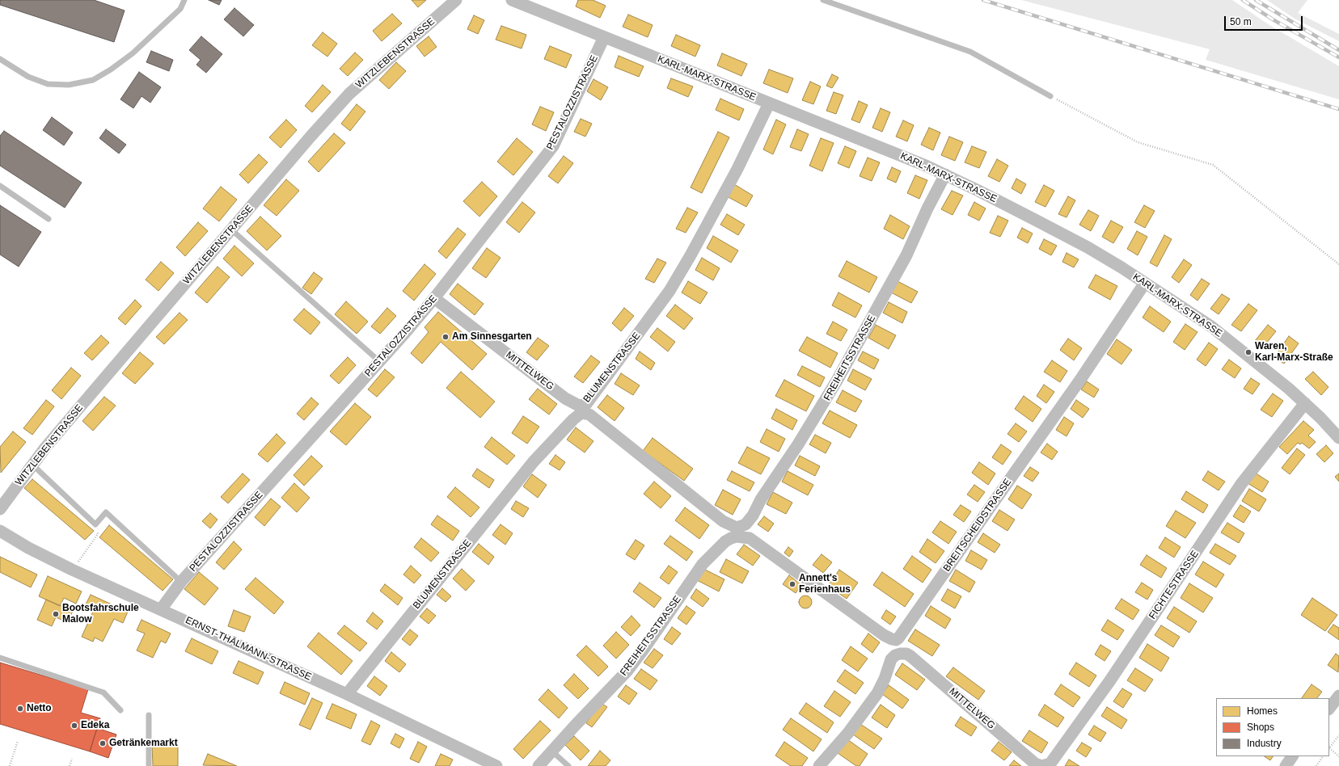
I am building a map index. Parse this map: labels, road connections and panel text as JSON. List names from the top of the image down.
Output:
{
  "streets": {
    "street": [
      "WITZLEBENSTRASSE",
      "KARL-MARX-STRASSE",
      "PESTALOZZISTRASSE",
      "FREIHEITSSTRASSE",
      "BLUMENSTRASSE",
      "MITTELWEG",
      "BREITSCHEIDSTRASSE",
      "FICHTESTRASSE",
      "ERNST-THÄLMANN-STRASSE"
    ]
  },
  "crossings": [
    ["KARL-MARX-STRASSE", "PESTALOZZISTRASSE"],
    ["KARL-MARX-STRASSE", "FREIHEITSSTRASSE"],
    ["KARL-MARX-STRASSE", "BLUMENSTRASSE"],
    ["KARL-MARX-STRASSE", "BREITSCHEIDSTRASSE"],
    ["KARL-MARX-STRASSE", "FICHTESTRASSE"],
    ["PESTALOZZISTRASSE", "MITTELWEG"],
    ["PESTALOZZISTRASSE", "ERNST-THÄLMANN-STRASSE"],
    ["BLUMENSTRASSE", "MITTELWEG"],
    ["BLUMENSTRASSE", "ERNST-THÄLMANN-STRASSE"],
    ["MITTELWEG", "FICHTESTRASSE"]
  ],
  "places": [
    "Am Sinnesgarten",
    "Waren, Karl-Marx-Straße",
    "Annett's Ferienhaus",
    "Bootsfahrschule Malow",
    "Netto",
    "Edeka",
    "Getränkemarkt"
  ],
  "legend": ["Homes", "Shops", "Industry"],
  "scale_bar": "50 m"
}
